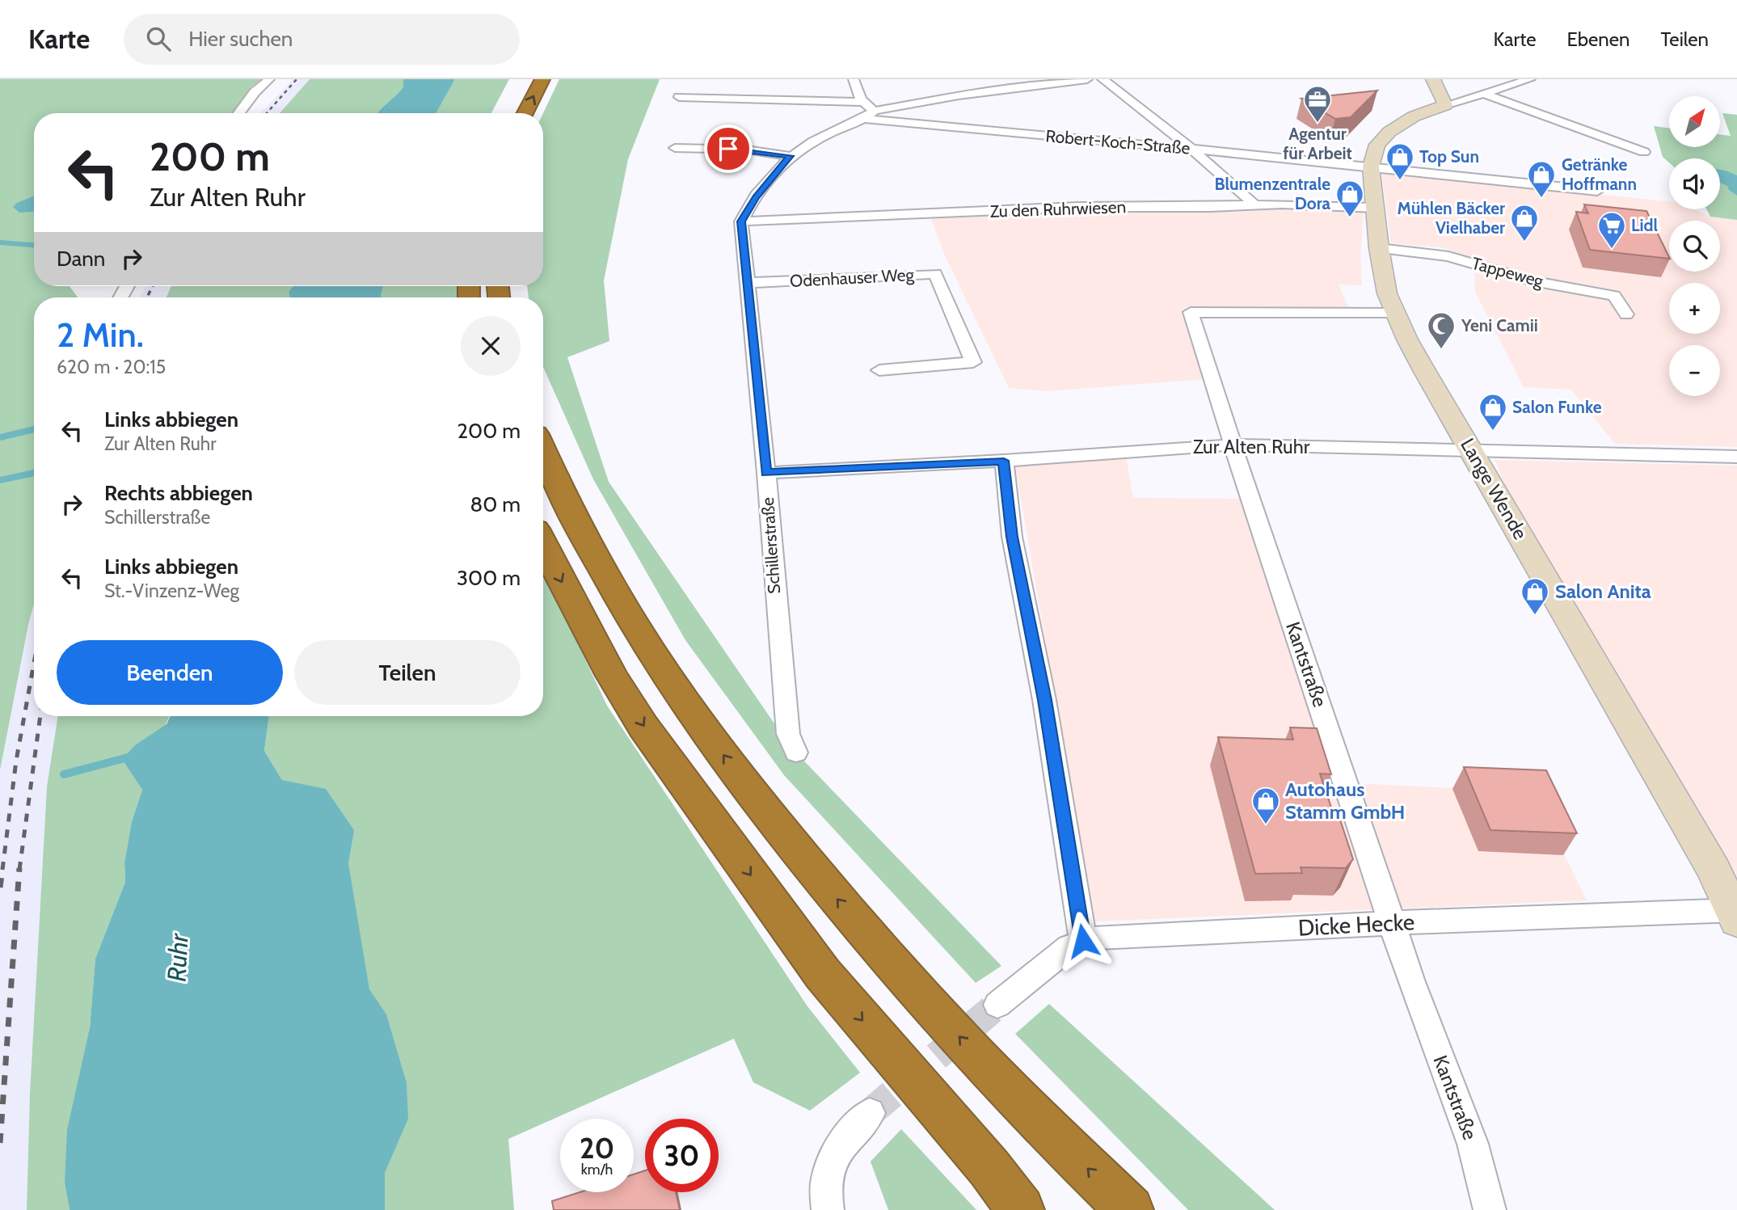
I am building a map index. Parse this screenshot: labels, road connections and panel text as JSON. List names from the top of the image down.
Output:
{
  "streets": {
    "street": [
      "Robert-Koch-Straße",
      "Zu den Ruhrwiesen",
      "Tappeweg",
      "Odenhauser Weg",
      "Zur Alten Ruhr",
      "Lange Wende",
      "Schillerstraße",
      "Kantstraße",
      "Dicke Hecke"
    ]
  },
  "crossings": [
    ["Robert-Koch-Straße", "Lange Wende"],
    ["Zu den Ruhrwiesen", "Lange Wende"],
    ["Zu den Ruhrwiesen", "Schillerstraße"],
    ["Tappeweg", "Lange Wende"],
    ["Odenhauser Weg", "Schillerstraße"],
    ["Zur Alten Ruhr", "Lange Wende"],
    ["Zur Alten Ruhr", "Schillerstraße"],
    ["Zur Alten Ruhr", "Kantstraße"],
    ["Lange Wende", "Kantstraße"],
    ["Lange Wende", "Dicke Hecke"],
    ["Kantstraße", "Dicke Hecke"]
  ],
  "water": ["Ruhr"],
  "places": {
    "office": ["Agentur für Arbeit"],
    "shop": [
      "Top Sun",
      "Getränke Hoffmann",
      "Blumenzentrale Dora",
      "Mühlen Bäcker Vielhaber",
      "Salon Funke",
      "Salon Anita",
      "Autohaus Stamm GmbH"
    ],
    "supermarket": ["Lidl"],
    "mosque": ["Yeni Camii"]
  },
  "north": "top right",
  "page": {
    "header": "Karte",
    "search": "Hier suchen",
    "nav": ["Karte", "Ebenen", "Teilen"],
    "map_buttons": ["+", "−"],
    "turn": ["200 m", "Zur Alten Ruhr"],
    "then": "Dann",
    "heading": ["2 Min.", "620 m · 20:15"],
    "list": [
      {
        "name": "Links abbiegen",
        "note": "Zur Alten Ruhr",
        "value": "200 m"
      },
      {
        "name": "Rechts abbiegen",
        "note": "Schillerstraße",
        "value": "80 m"
      },
      {
        "name": "Links abbiegen",
        "note": "St.-Vinzenz-Weg",
        "value": "300 m"
      }
    ],
    "buttons": ["Beenden", "Teilen"],
    "speed": "20 km/h",
    "limit": "30"
  }
}
